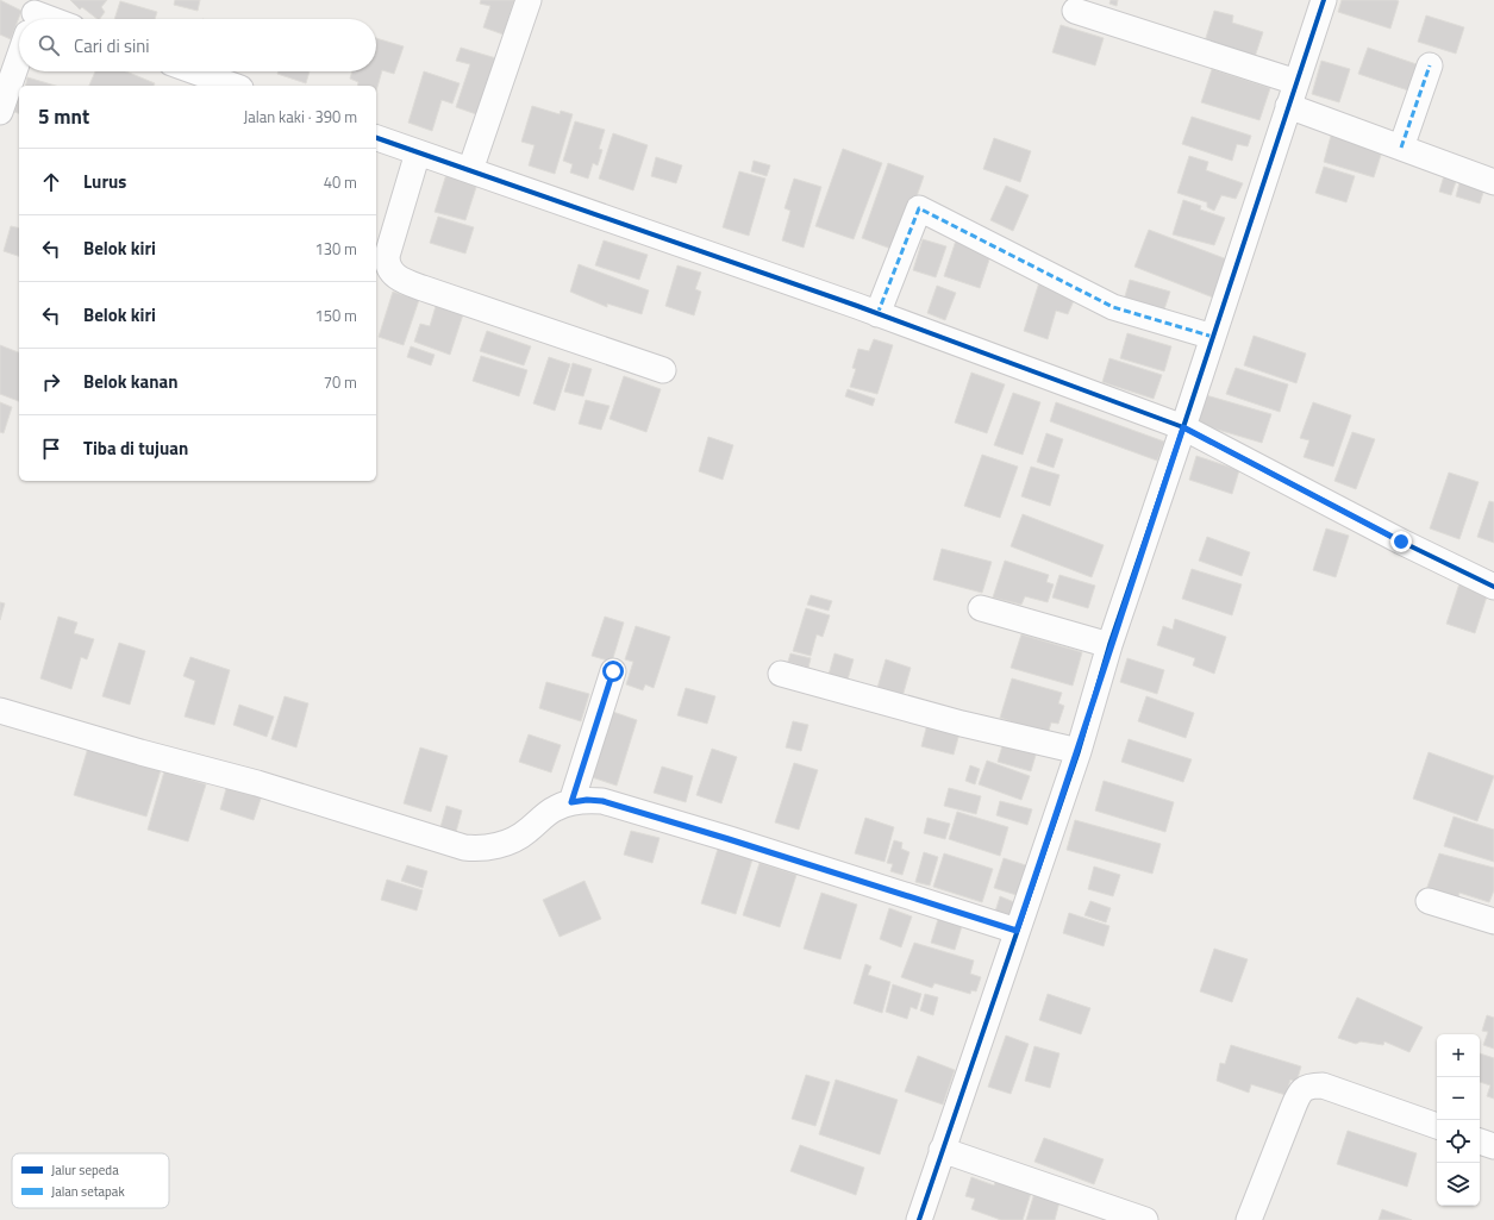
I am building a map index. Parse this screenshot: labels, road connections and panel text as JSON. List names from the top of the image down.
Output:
{
  "legend": ["Jalur sepeda", "Jalan setapak"],
  "page": {
    "search": "Cari di sini",
    "heading": ["5 mnt", "Jalan kaki · 390 m"],
    "list": [
      ["Lurus", "40 m"],
      ["Belok kiri", "130 m"],
      ["Belok kiri", "150 m"],
      ["Belok kanan", "70 m"],
      "Tiba di tujuan"
    ],
    "map_buttons": ["+", "−"]
  }
}
